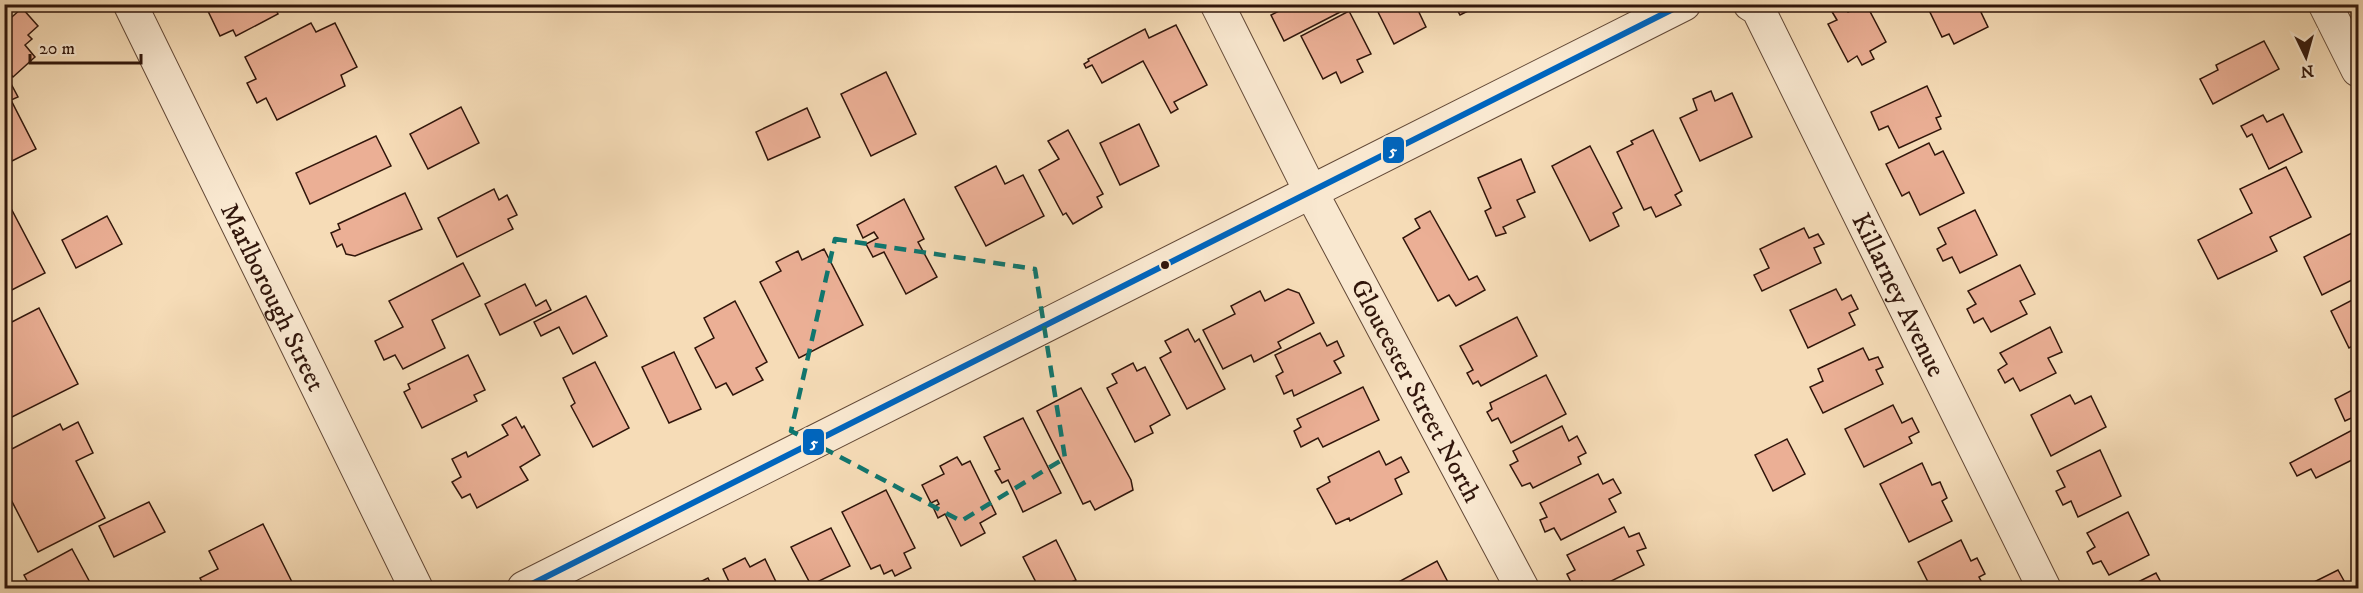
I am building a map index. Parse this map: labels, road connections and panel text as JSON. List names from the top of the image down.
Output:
{
  "streets": {
    "street": ["Killarney Avenue", "Marlborough Street", "Gloucester Street North"]
  },
  "lines": ["transit line 5"],
  "scale_bar": "20 m",
  "north": "bottom"
}
